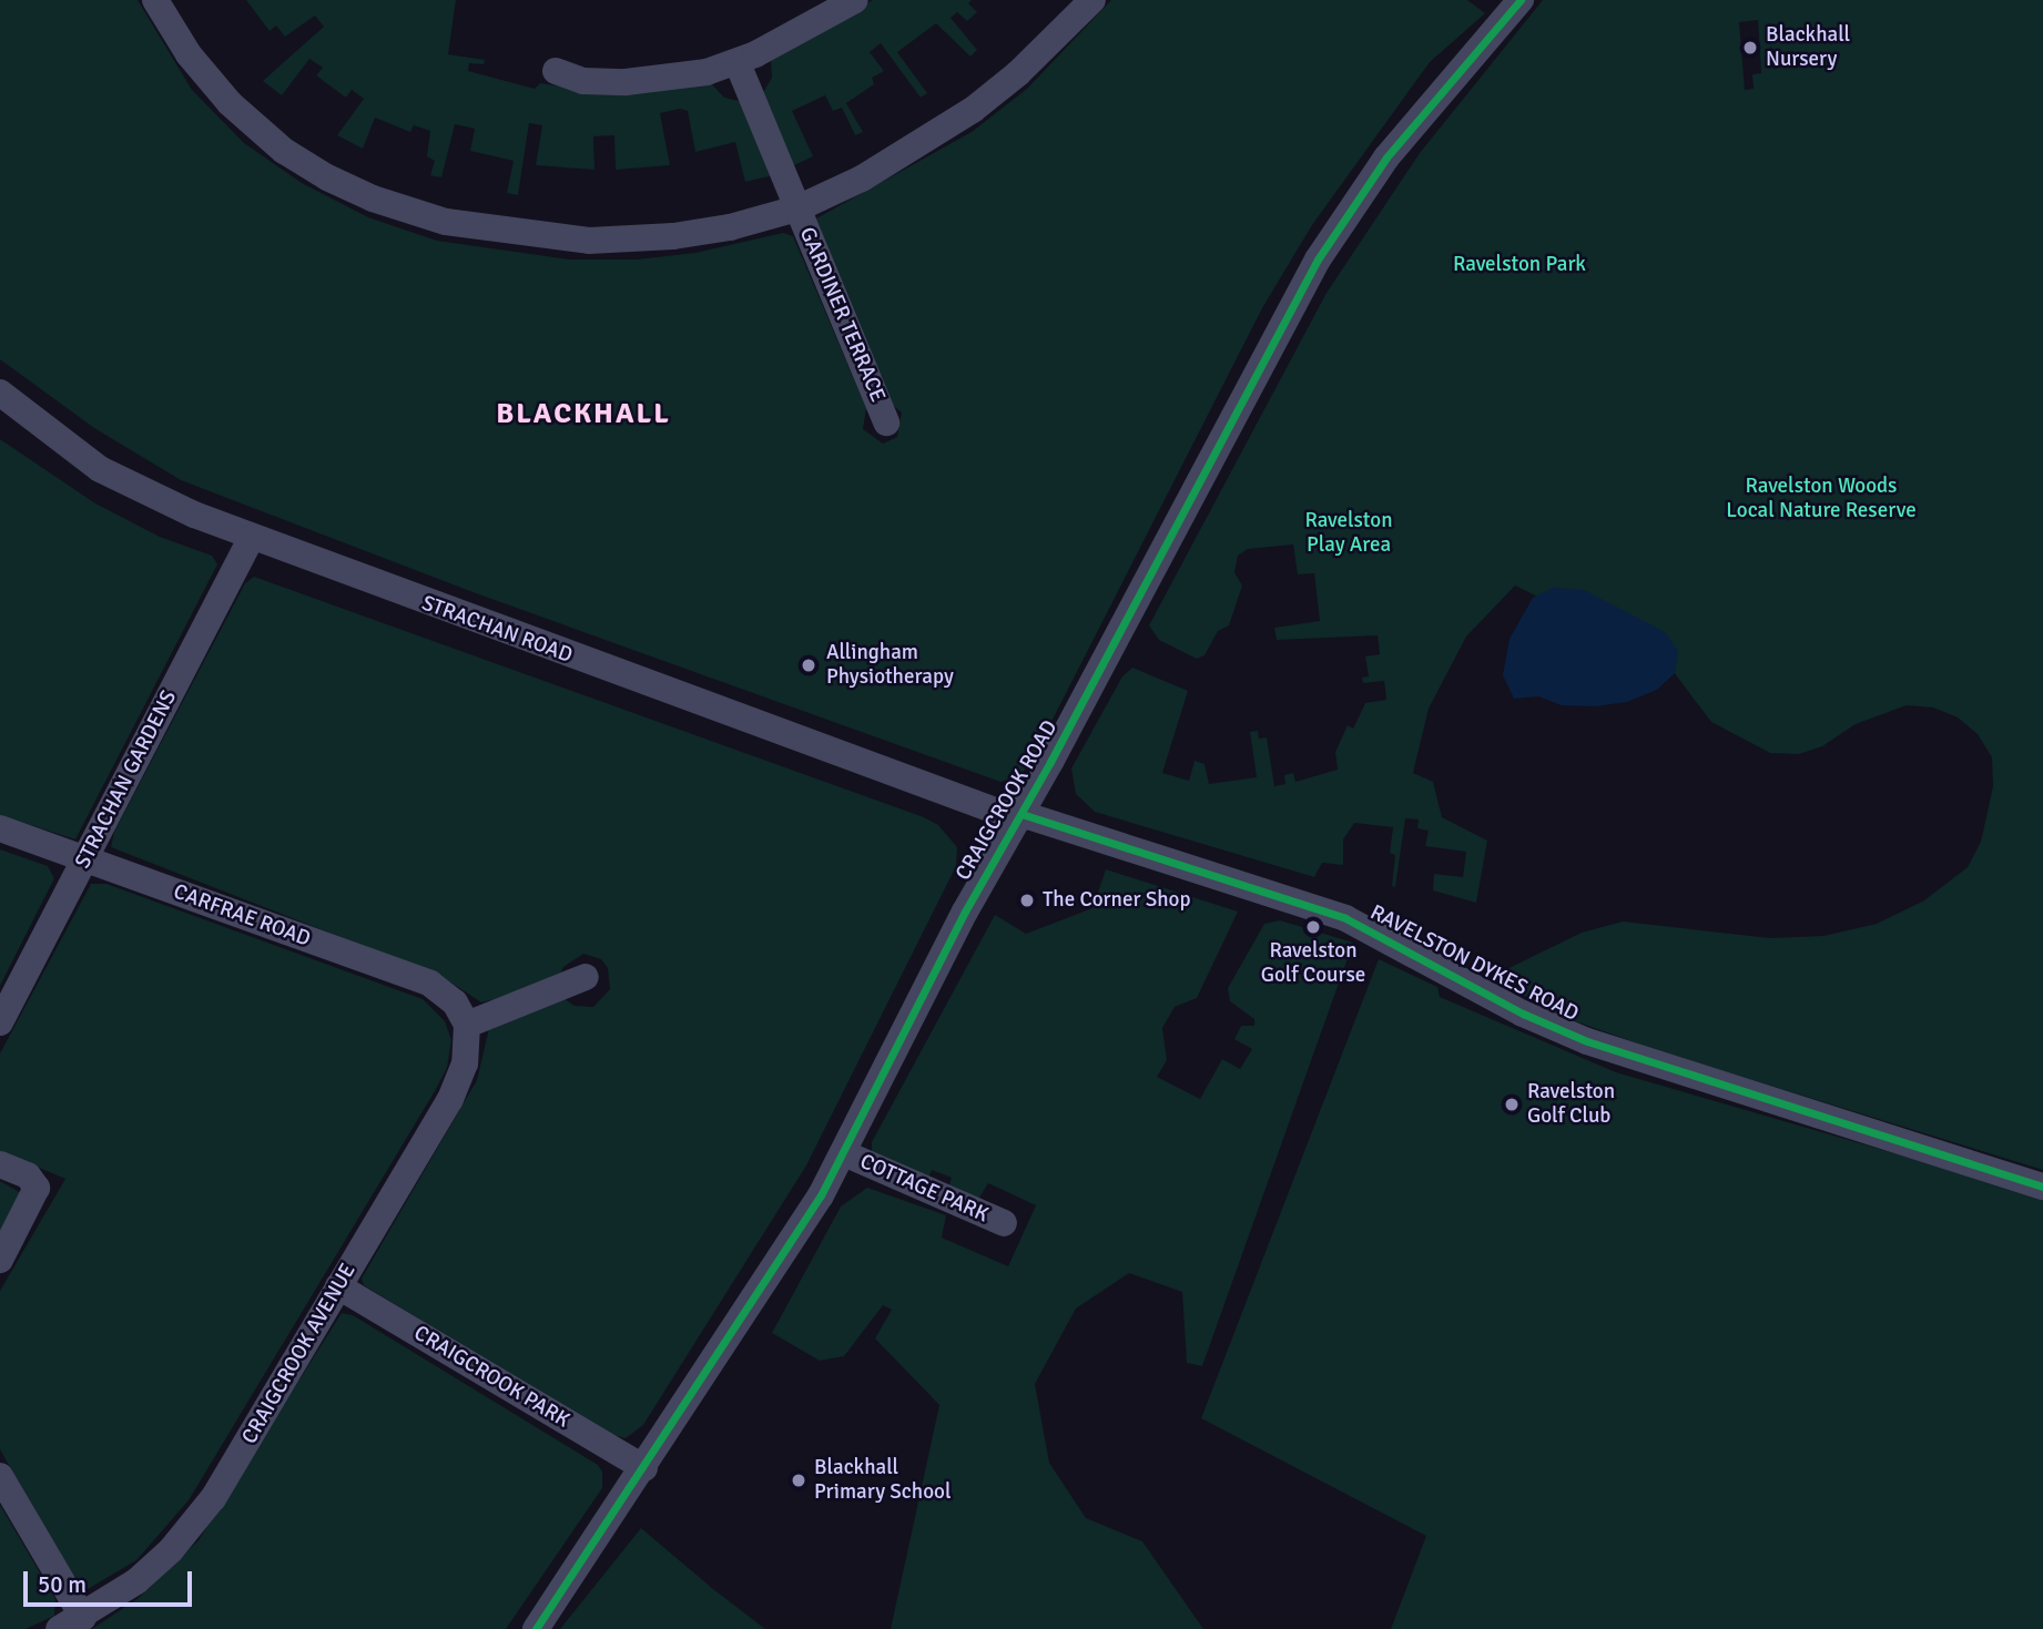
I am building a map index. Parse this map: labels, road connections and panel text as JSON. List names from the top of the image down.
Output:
{
  "streets": {
    "street": [
      "GARDINER TERRACE",
      "STRACHAN ROAD",
      "STRACHAN GARDENS",
      "CRAIGCROOK ROAD",
      "CARFRAE ROAD",
      "RAVELSTON DYKES ROAD",
      "COTTAGE PARK",
      "CRAIGCROOK AVENUE",
      "CRAIGCROOK PARK"
    ]
  },
  "crossings": [
    ["STRACHAN ROAD", "STRACHAN GARDENS"],
    ["STRACHAN ROAD", "CRAIGCROOK ROAD"],
    ["STRACHAN ROAD", "RAVELSTON DYKES ROAD"],
    ["STRACHAN GARDENS", "CARFRAE ROAD"],
    ["CRAIGCROOK ROAD", "RAVELSTON DYKES ROAD"],
    ["CRAIGCROOK ROAD", "COTTAGE PARK"],
    ["CRAIGCROOK ROAD", "CRAIGCROOK PARK"],
    ["CARFRAE ROAD", "CRAIGCROOK AVENUE"],
    ["CRAIGCROOK AVENUE", "CRAIGCROOK PARK"]
  ],
  "districts": ["BLACKHALL"],
  "parks": ["Ravelston Park", "Ravelston Woods Local Nature Reserve", "Ravelston Play Area"],
  "places": [
    "Blackhall Nursery",
    "Allingham Physiotherapy",
    "The Corner Shop",
    "Ravelston Golf Course",
    "Ravelston Golf Club",
    "Blackhall Primary School"
  ],
  "scale_bar": "50 m"
}
